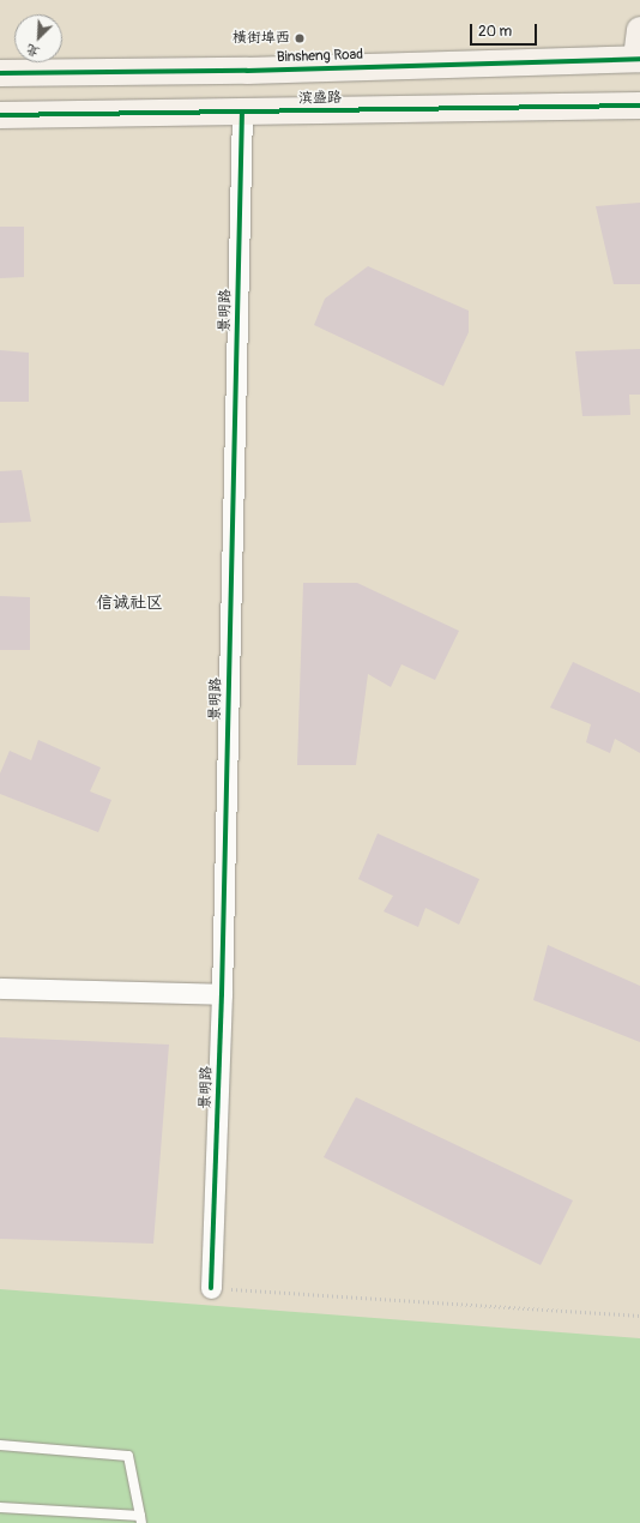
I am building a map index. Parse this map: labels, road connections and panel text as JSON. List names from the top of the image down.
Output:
{
  "streets": {
    "main road": ["Binsheng Road", "滨盛路"],
    "street": ["景明路"]
  },
  "crossings": [
    ["滨盛路", "景明路"]
  ],
  "districts": ["信诚社区"],
  "places": ["横街埠西"],
  "scale_bar": "20 m",
  "north": "bottom left"
}
